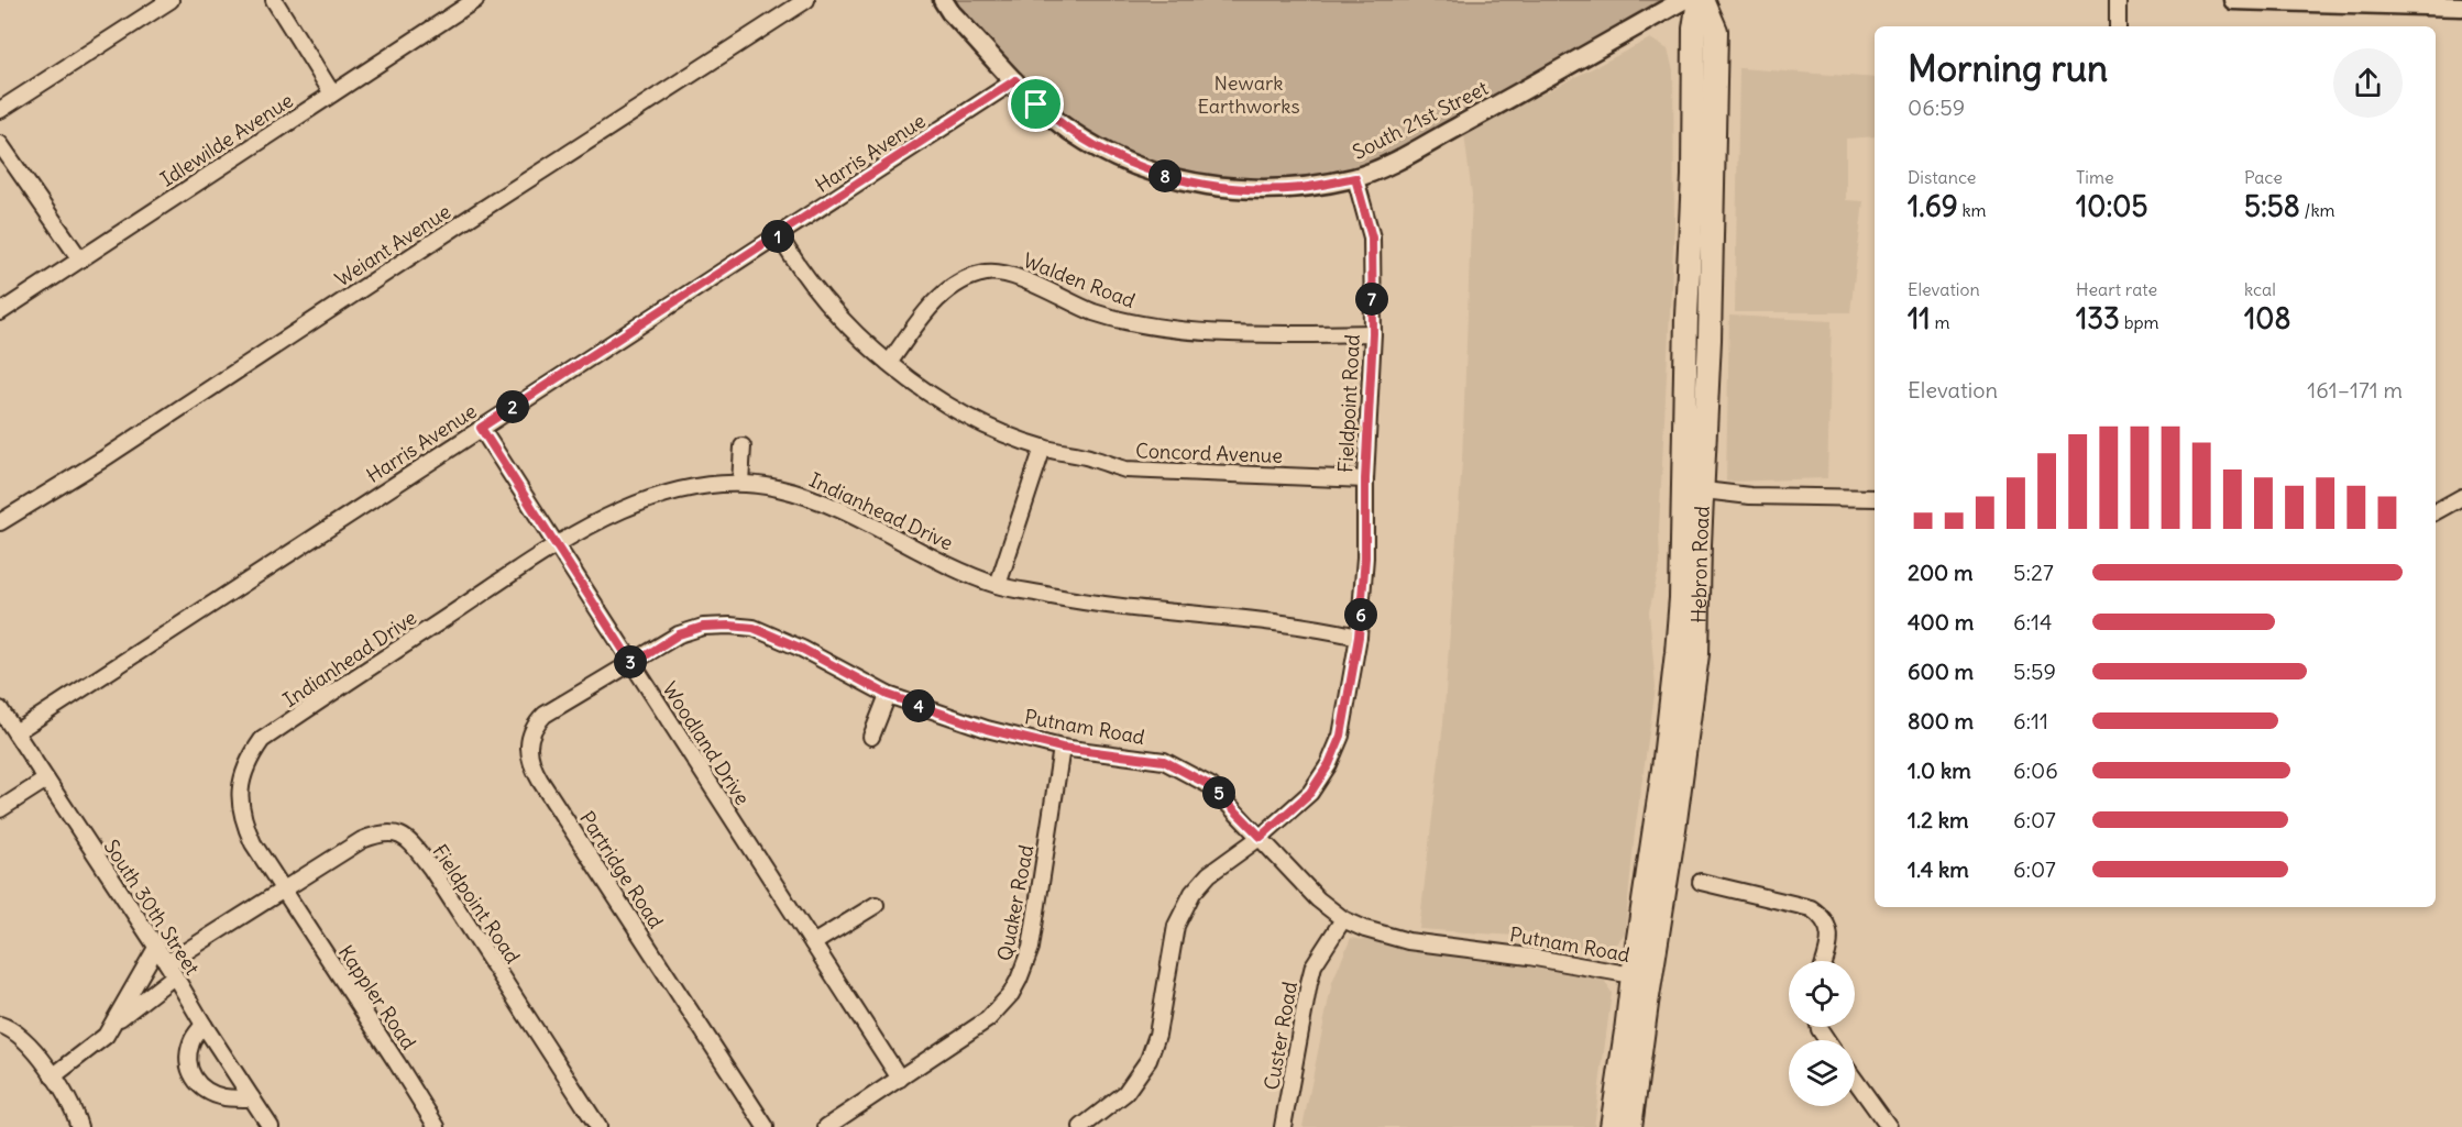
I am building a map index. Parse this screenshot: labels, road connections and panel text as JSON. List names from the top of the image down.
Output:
{
  "streets": {
    "highway": ["Hebron Road"],
    "main road": ["South 21st Street"],
    "street": [
      "Idlewilde Avenue",
      "Harris Avenue",
      "Weiant Avenue",
      "Walden Road",
      "Fieldpoint Road",
      "Concord Avenue",
      "Indianhead Drive",
      "Putnam Road",
      "Woodland Drive",
      "Partridge Road",
      "Quaker Road",
      "South 30th Street",
      "Kappler Road",
      "Custer Road"
    ]
  },
  "crossings": [
    ["South 21st Street", "Harris Avenue"],
    ["South 21st Street", "Fieldpoint Road"],
    ["Harris Avenue", "Concord Avenue"],
    ["Harris Avenue", "Woodland Drive"],
    ["Harris Avenue", "South 30th Street"],
    ["Walden Road", "Fieldpoint Road"],
    ["Walden Road", "Concord Avenue"],
    ["Fieldpoint Road", "Concord Avenue"],
    ["Fieldpoint Road", "Indianhead Drive"],
    ["Fieldpoint Road", "Putnam Road"],
    ["Fieldpoint Road", "South 30th Street"],
    ["Fieldpoint Road", "Kappler Road"],
    ["Indianhead Drive", "Woodland Drive"],
    ["Indianhead Drive", "Kappler Road"],
    ["Hebron Road", "Putnam Road"],
    ["Putnam Road", "Woodland Drive"],
    ["Putnam Road", "Partridge Road"],
    ["Putnam Road", "Quaker Road"],
    ["Putnam Road", "Custer Road"],
    ["Woodland Drive", "Partridge Road"],
    ["Woodland Drive", "Quaker Road"]
  ],
  "parks": ["Newark Earthworks"],
  "page": {
    "heading": ["Morning run", "06:59"],
    "stats": [
      ["Distance", "1.69 km"],
      ["Time", "10:05"],
      ["Pace", "5:58 /km"],
      ["Elevation", "11 m"],
      ["Heart rate", "133 bpm"],
      ["kcal", "108"]
    ],
    "pins": [
      "8",
      "1",
      "7",
      "2",
      "6",
      "3",
      "4",
      "5"
    ],
    "chart": ["Elevation", "161–171 m"],
    "list": [
      {
        "name": "200 m",
        "note": "5:27"
      },
      {
        "name": "400 m",
        "note": "6:14"
      },
      {
        "name": "600 m",
        "note": "5:59"
      },
      {
        "name": "800 m",
        "note": "6:11"
      },
      {
        "name": "1.0 km",
        "note": "6:06"
      },
      {
        "name": "1.2 km",
        "note": "6:07"
      },
      {
        "name": "1.4 km",
        "note": "6:07"
      }
    ]
  }
}
